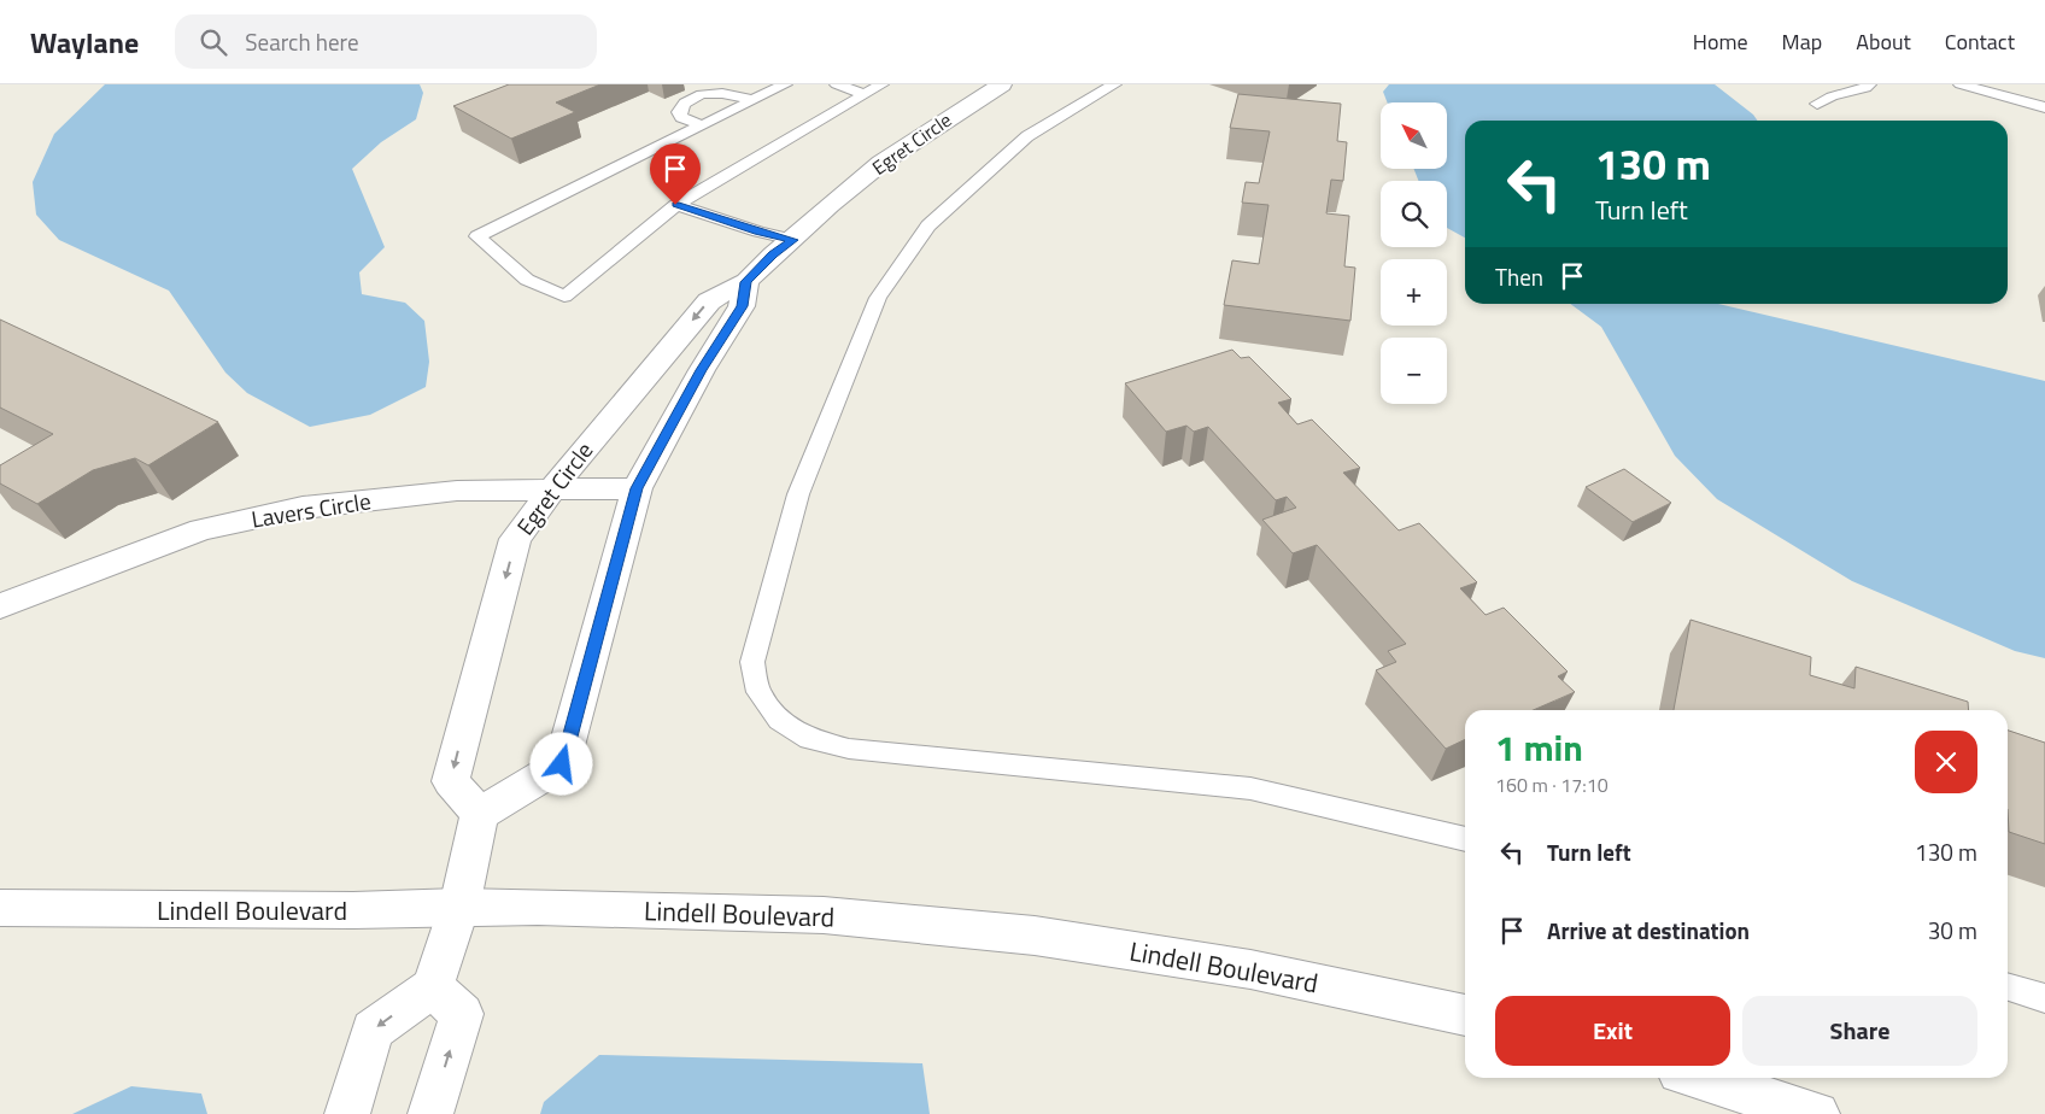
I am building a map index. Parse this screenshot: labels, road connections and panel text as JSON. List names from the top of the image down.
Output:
{
  "streets": {
    "street": ["Egret Circle", "Lavers Circle", "Lindell Boulevard"]
  },
  "crossings": [
    ["Egret Circle", "Lavers Circle"]
  ],
  "north": "top left",
  "page": {
    "header": "Waylane",
    "search": "Search here",
    "nav": [
      "Home",
      "Map",
      "About",
      "Contact"
    ],
    "map_buttons": ["+", "−"],
    "turn": ["130 m", "Turn left"],
    "then": "Then",
    "heading": ["1 min", "160 m · 17:10"],
    "list": [
      {
        "name": "Turn left",
        "value": "130 m"
      },
      {
        "name": "Arrive at destination",
        "value": "30 m"
      }
    ],
    "buttons": ["Exit", "Share"]
  }
}
